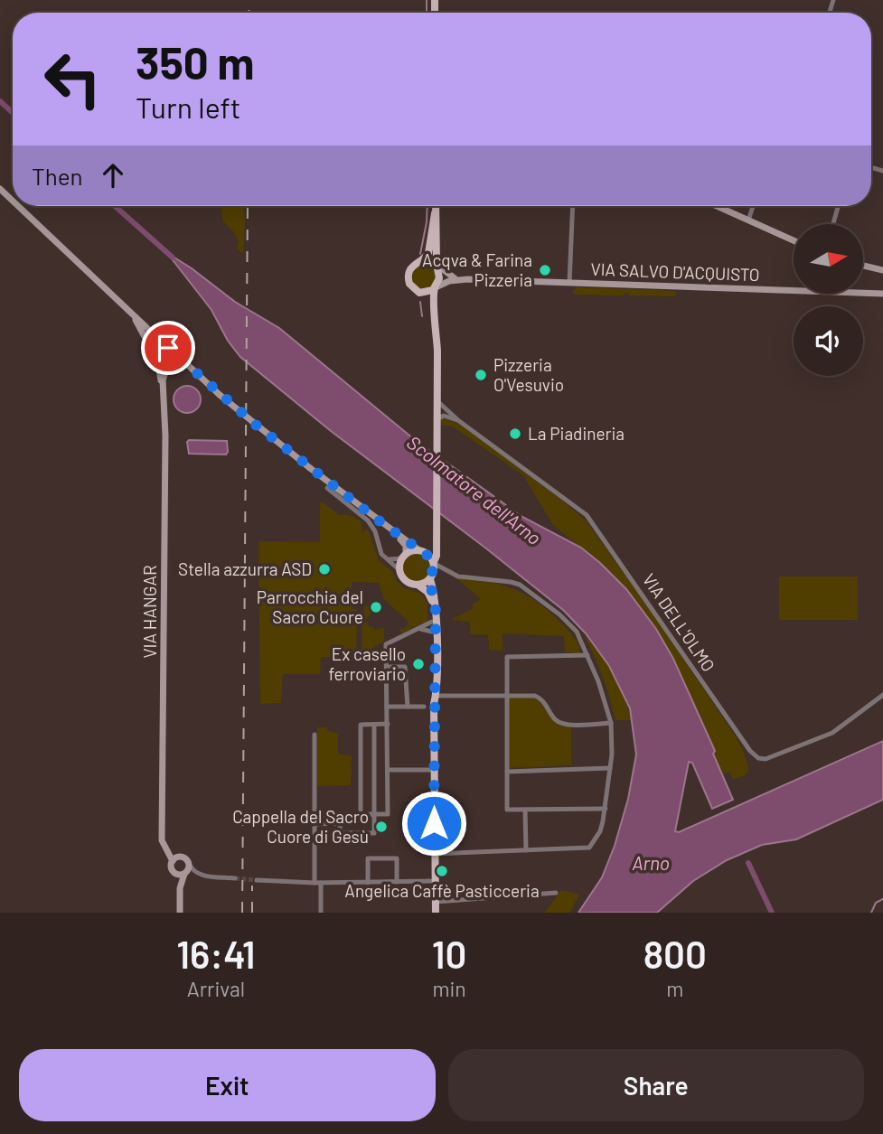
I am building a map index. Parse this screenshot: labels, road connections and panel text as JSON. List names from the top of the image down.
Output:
{
  "streets": {
    "street": ["VIA SALVO D'ACQUISTO", "VIA HANGAR", "VIA DELL'OLMO"]
  },
  "water": ["Scolmatore dell'Arno", "Arno"],
  "places": [
    "Acqva & Farina Pizzeria",
    "Pizzeria O'Vesuvio",
    "La Piadineria",
    "Stella azzurra ASD",
    "Parrocchia del Sacro Cuore",
    "Ex casello ferroviario",
    "Cappella del Sacro Cuore di Gesù",
    "Angelica Caffè Pasticceria"
  ],
  "north": "right",
  "page": {
    "turn": ["350 m", "Turn left"],
    "then": "Then",
    "eta": [
      "16:41",
      "Arrival",
      "10",
      "min",
      "800",
      "m"
    ],
    "buttons": ["Exit", "Share"]
  }
}
